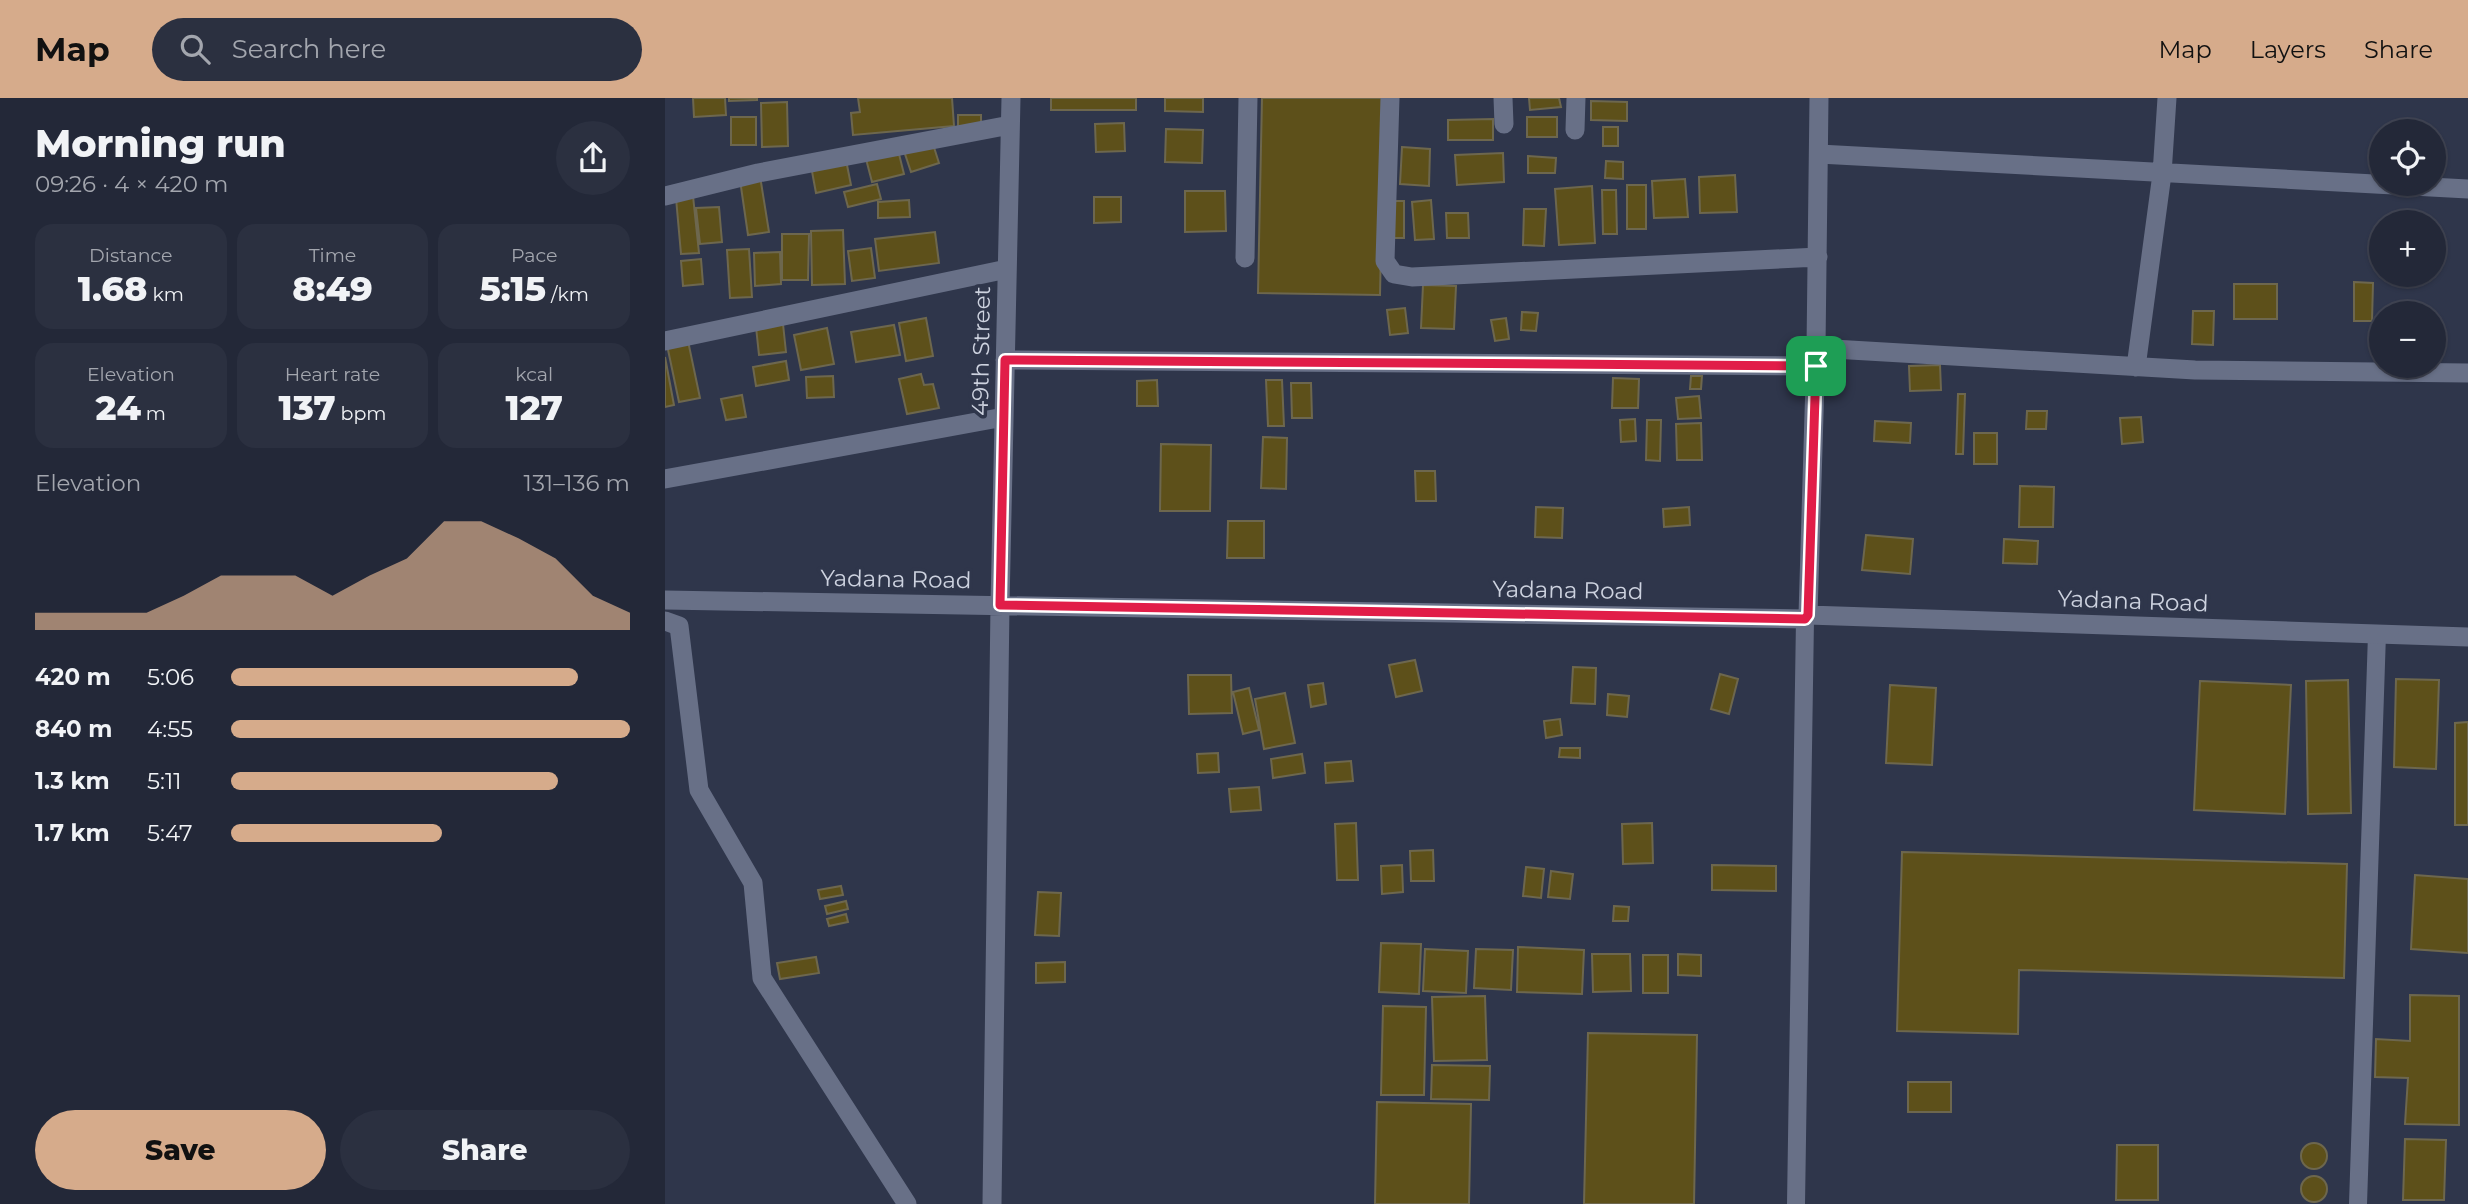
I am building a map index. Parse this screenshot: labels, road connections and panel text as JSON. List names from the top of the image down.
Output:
{
  "streets": {
    "street": ["49th Street", "Yadana Road"]
  },
  "crossings": [
    ["49th Street", "Yadana Road"]
  ],
  "page": {
    "header": "Map",
    "search": "Search here",
    "nav": ["Map", "Layers", "Share"],
    "heading": ["Morning run", "09:26 · 4 × 420 m"],
    "map_buttons": ["+", "−"],
    "stats": [
      ["Distance", "1.68 km"],
      ["Time", "8:49"],
      ["Pace", "5:15 /km"],
      ["Elevation", "24 m"],
      ["Heart rate", "137 bpm"],
      ["kcal", "127"]
    ],
    "chart": ["Elevation", "131–136 m"],
    "list": [
      {
        "name": "420 m",
        "note": "5:06"
      },
      {
        "name": "840 m",
        "note": "4:55"
      },
      {
        "name": "1.3 km",
        "note": "5:11"
      },
      {
        "name": "1.7 km",
        "note": "5:47"
      }
    ],
    "buttons": ["Save", "Share"]
  }
}
